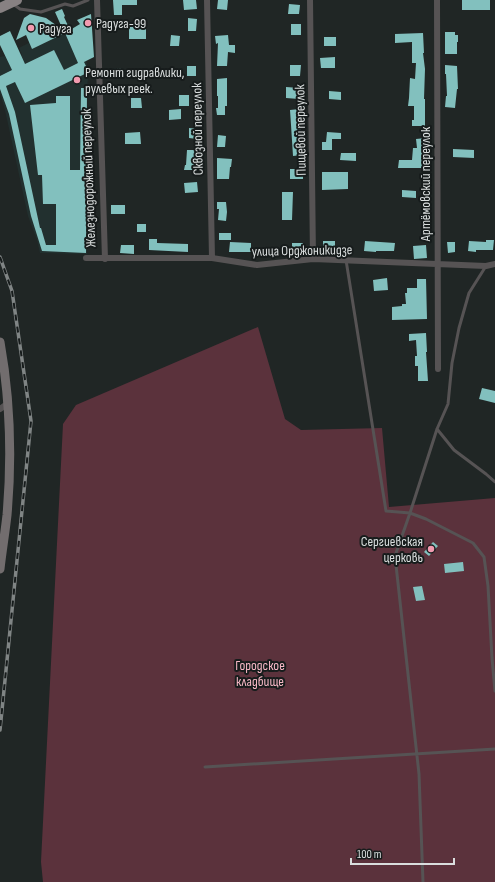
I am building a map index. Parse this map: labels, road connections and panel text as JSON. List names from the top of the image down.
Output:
{
  "streets": {
    "street": [
      "Сквозной переулок",
      "Пищевой переулок",
      "Железнодорожный переулок",
      "Артёмовский переулок",
      "улица Орджоникидзе"
    ]
  },
  "crossings": [
    ["Сквозной переулок", "улица Орджоникидзе"],
    ["Пищевой переулок", "улица Орджоникидзе"],
    ["Железнодорожный переулок", "улица Орджоникидзе"],
    ["Артёмовский переулок", "улица Орджоникидзе"]
  ],
  "parks": ["Городское кладбище"],
  "places": [
    "Радуга-99",
    "Радуга",
    "Ремонт гидравлики, рулевых реек.",
    "Сергиевская церковь"
  ],
  "scale_bar": "100 m"
}
